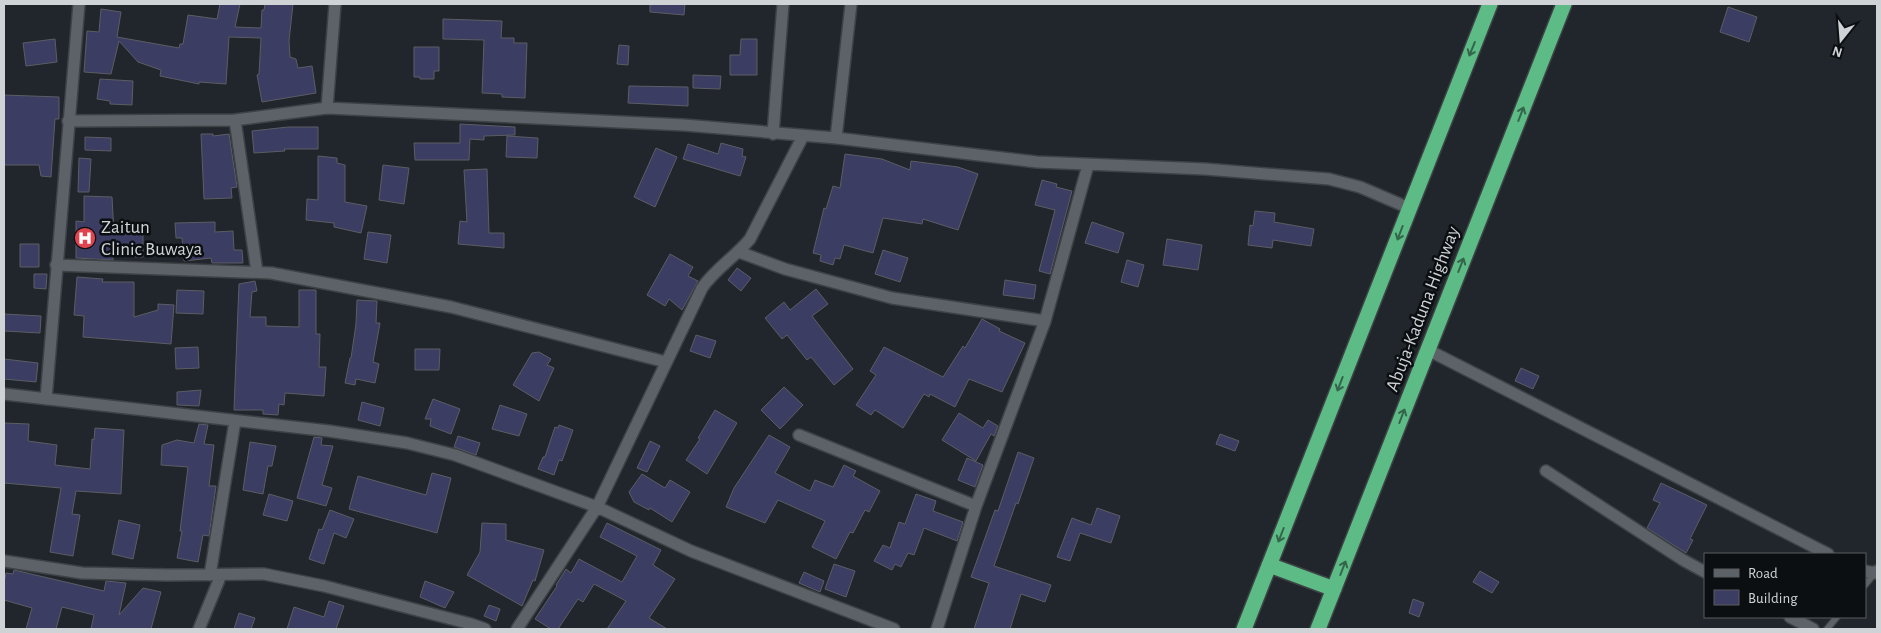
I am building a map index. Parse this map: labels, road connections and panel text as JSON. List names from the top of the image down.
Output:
{
  "streets": {
    "highway": ["Abuja-Kaduna Highway"]
  },
  "places": {
    "hospital": ["Zaitun Clinic Buwaya"]
  },
  "legend": ["Road", "Building"],
  "north": "bottom"
}
